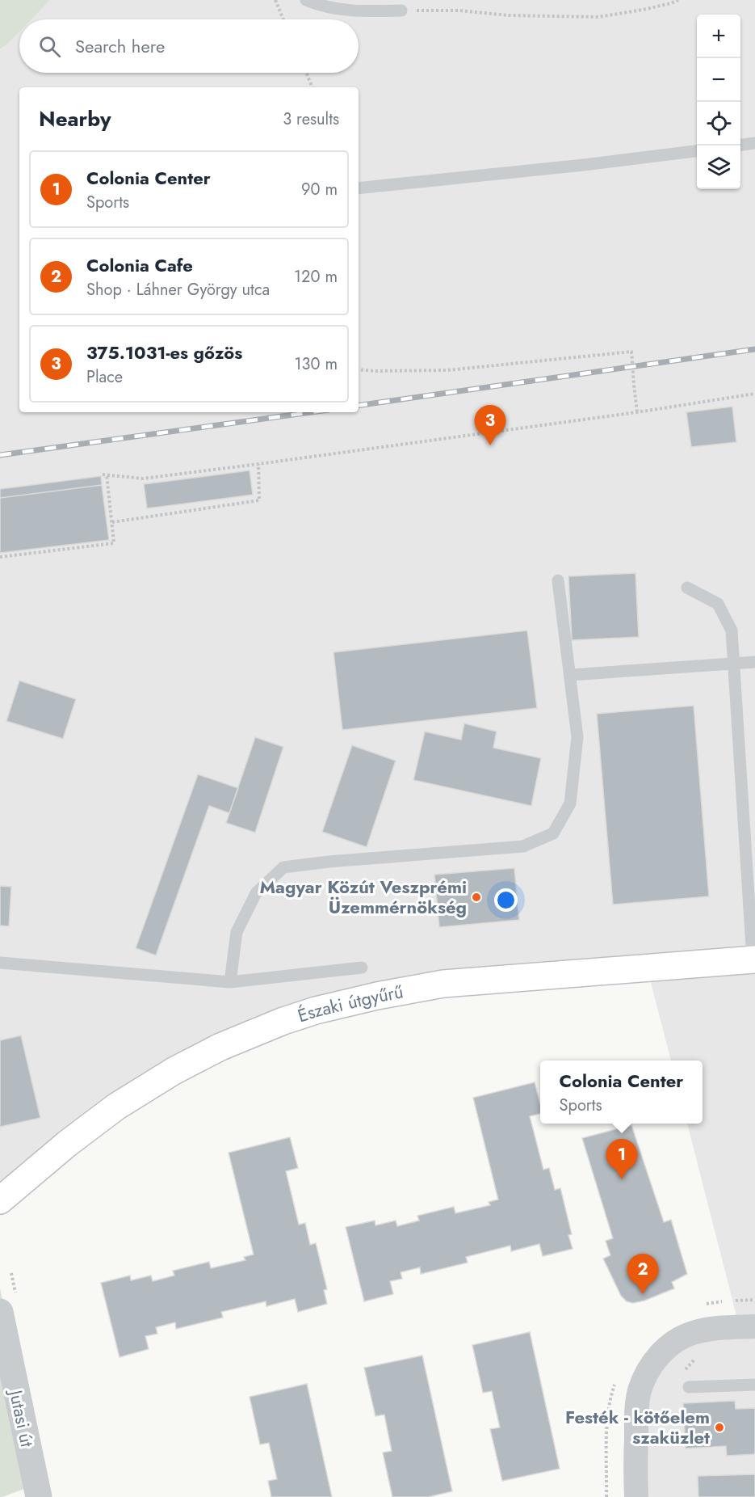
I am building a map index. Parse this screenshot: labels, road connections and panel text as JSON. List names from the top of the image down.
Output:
{
  "streets": {
    "main road": ["Északi útgyűrű"],
    "street": ["Jutasi út"]
  },
  "places": ["Magyar Közút Veszprémi Üzemmérnökség", "Festék - kötőelem szaküzlet"],
  "page": {
    "map_buttons": ["+", "−"],
    "search": "Search here",
    "heading": ["Nearby", "3 results"],
    "list": [
      {
        "mark": "1",
        "name": "Colonia Center",
        "note": "Sports",
        "value": "90 m"
      },
      {
        "mark": "2",
        "name": "Colonia Cafe",
        "note": "Shop · Láhner György utca",
        "value": "120 m"
      },
      {
        "mark": "3",
        "name": "375.1031-es gőzös",
        "note": "Place",
        "value": "130 m"
      }
    ],
    "pins": ["3", "1", "2"],
    "popup": ["Colonia Center", "Sports"]
  }
}
